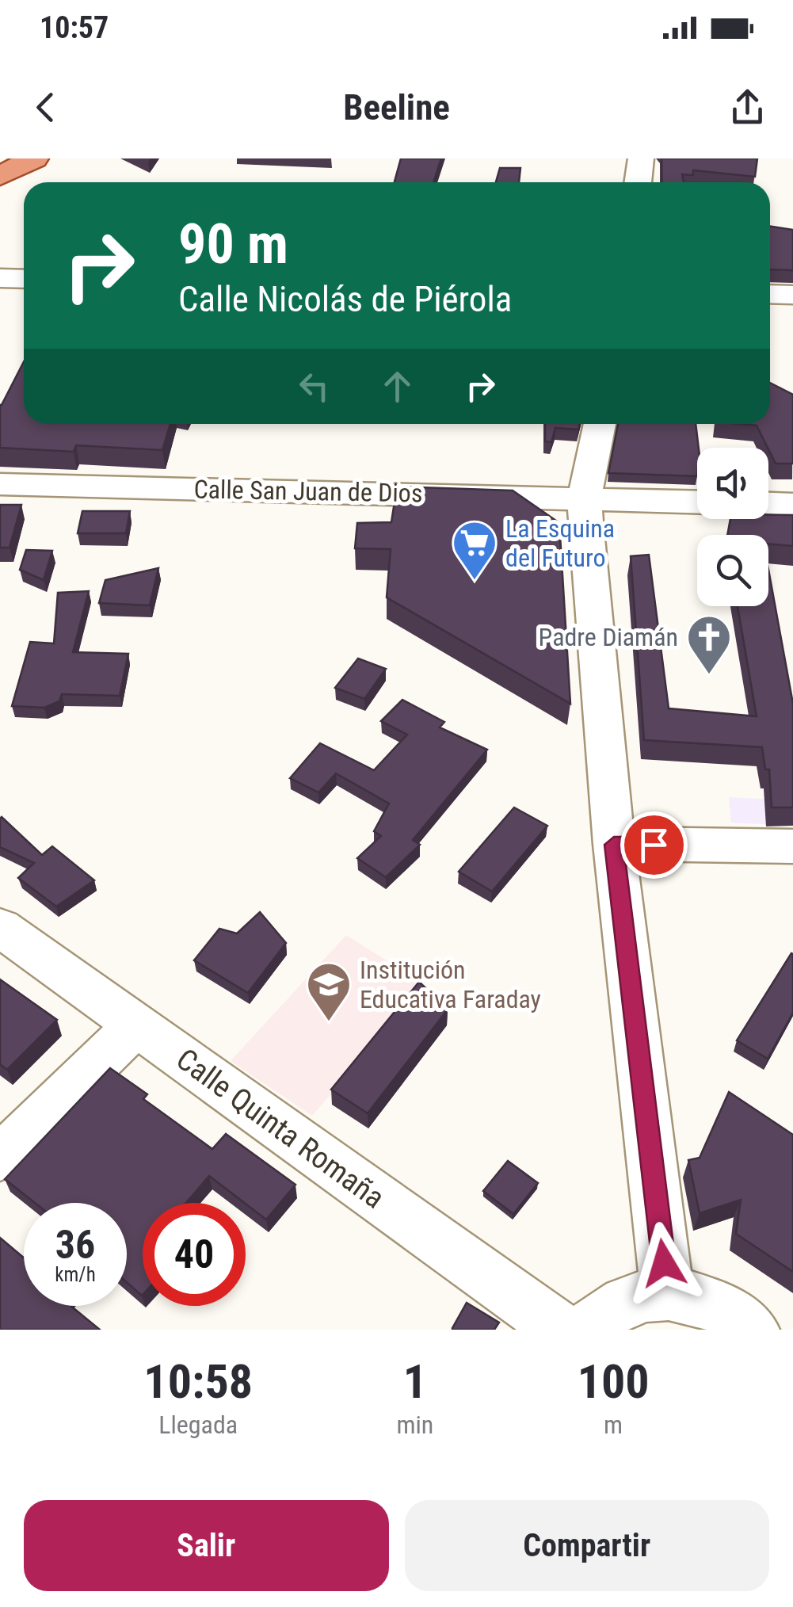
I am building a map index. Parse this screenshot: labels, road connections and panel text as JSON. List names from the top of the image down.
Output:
{
  "streets": {
    "street": ["Calle San Juan de Dios", "Calle Quinta Romaña"]
  },
  "places": {
    "supermarket": ["La Esquina del Futuro"],
    "church": ["Padre Diamán"],
    "school or university": ["Institución Educativa Faraday"]
  },
  "page": {
    "status": "10:57",
    "header": "Beeline",
    "turn": ["90 m", "Calle Nicolás de Piérola"],
    "speed": "36 km/h",
    "limit": "40",
    "eta": [
      "10:58",
      "Llegada",
      "1",
      "min",
      "100",
      "m"
    ],
    "buttons": ["Salir", "Compartir"]
  }
}
